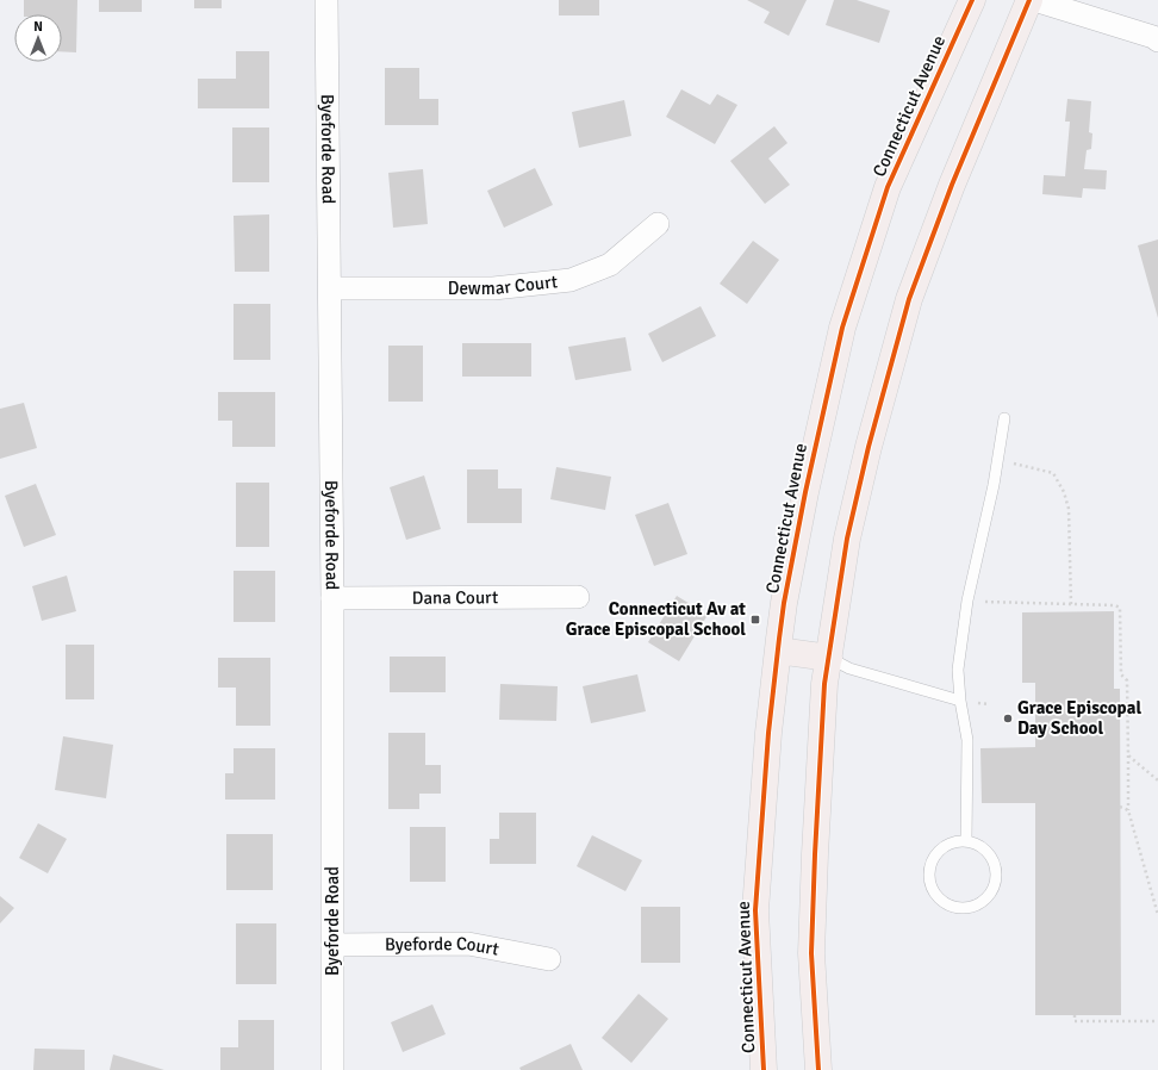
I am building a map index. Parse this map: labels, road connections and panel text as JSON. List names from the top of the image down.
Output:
{
  "streets": {
    "main road": ["Connecticut Avenue"],
    "street": [
      "Byeforde Road",
      "Dewmar Court",
      "Dana Court",
      "Byeforde Court"
    ]
  },
  "crossings": [
    ["Byeforde Road", "Dewmar Court"],
    ["Byeforde Road", "Dana Court"],
    ["Byeforde Road", "Byeforde Court"]
  ],
  "places": {
    "transit": ["Connecticut Av at Grace Episcopal School"],
    "other": ["Grace Episcopal Day School"]
  },
  "north": "top"
}
